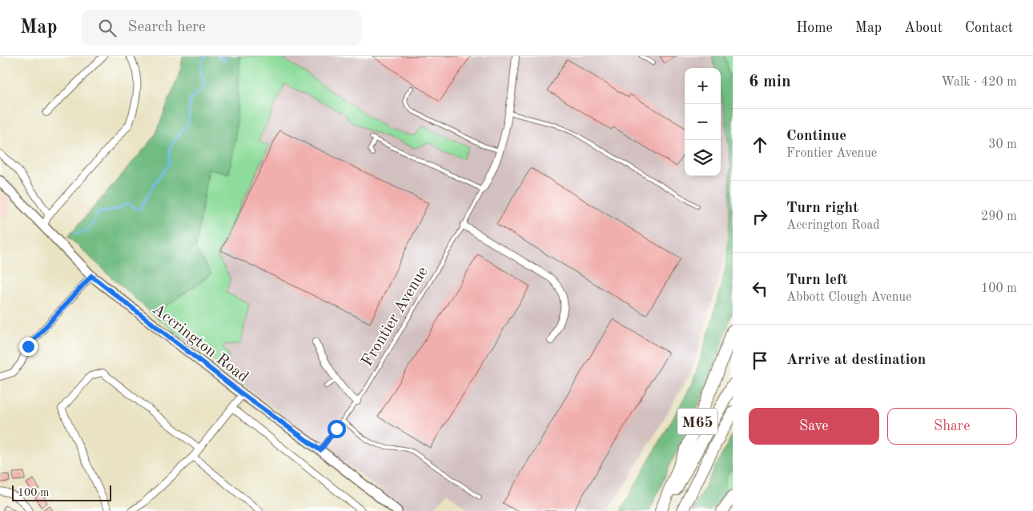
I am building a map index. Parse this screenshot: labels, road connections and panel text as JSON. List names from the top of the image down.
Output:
{
  "streets": {
    "highway": ["M65"],
    "main road": ["Accrington Road"],
    "lane": ["Frontier Avenue"]
  },
  "crossings": [
    ["Frontier Avenue", "Accrington Road"]
  ],
  "scale_bar": "100 m",
  "page": {
    "header": "Map",
    "search": "Search here",
    "nav": [
      "Home",
      "Map",
      "About",
      "Contact"
    ],
    "heading": ["6 min", "Walk · 420 m"],
    "map_buttons": ["+", "−"],
    "list": [
      ["Continue", "Frontier Avenue", "30 m"],
      ["Turn right", "Accrington Road", "290 m"],
      ["Turn left", "Abbott Clough Avenue", "100 m"],
      "Arrive at destination"
    ],
    "buttons": ["Save", "Share"],
    "scale": "100 m"
  }
}
